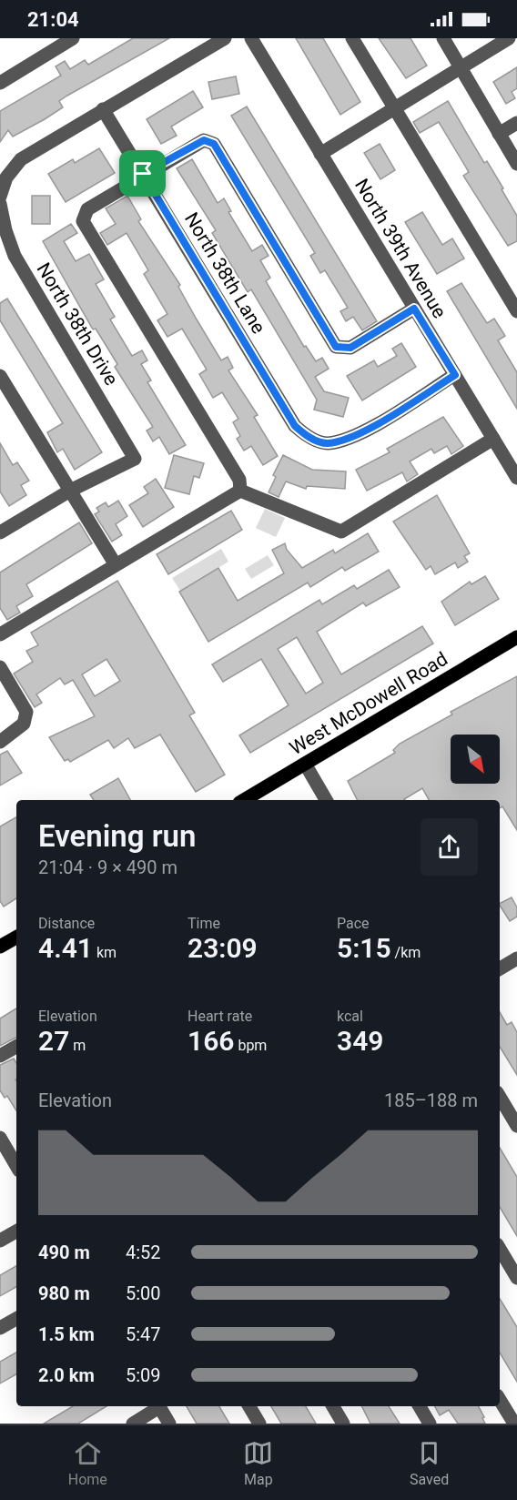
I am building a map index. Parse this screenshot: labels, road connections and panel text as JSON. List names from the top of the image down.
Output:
{
  "streets": {
    "main road": ["West McDowell Road"],
    "street": ["North 39th Avenue", "North 38th Lane", "North 38th Drive"]
  },
  "crossings": [
    ["North 39th Avenue", "North 38th Lane"]
  ],
  "north": "bottom right",
  "page": {
    "status": "21:04",
    "heading": ["Evening run", "21:04 · 9 × 490 m"],
    "stats": [
      ["Distance", "4.41 km"],
      ["Time", "23:09"],
      ["Pace", "5:15 /km"],
      ["Elevation", "27 m"],
      ["Heart rate", "166 bpm"],
      ["kcal", "349"]
    ],
    "chart": ["Elevation", "185–188 m"],
    "list": [
      {
        "name": "490 m",
        "note": "4:52"
      },
      {
        "name": "980 m",
        "note": "5:00"
      },
      {
        "name": "1.5 km",
        "note": "5:47"
      },
      {
        "name": "2.0 km",
        "note": "5:09"
      }
    ],
    "tabs": ["Home", "Map", "Saved"]
  }
}
